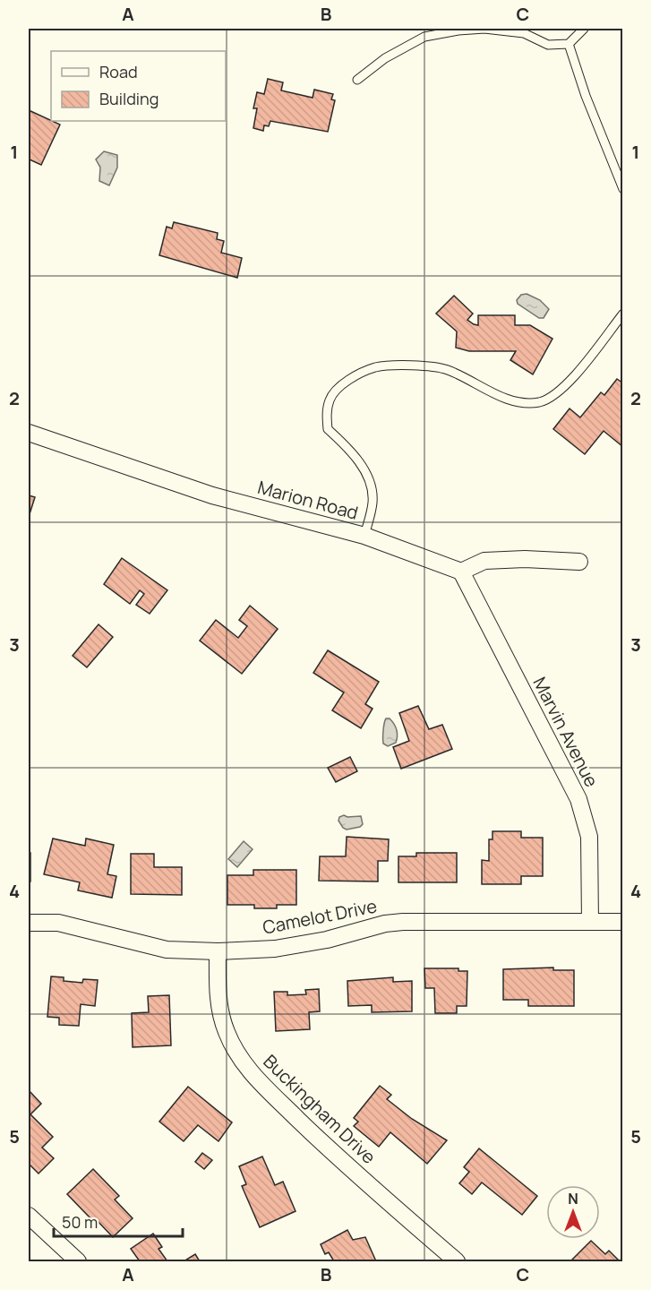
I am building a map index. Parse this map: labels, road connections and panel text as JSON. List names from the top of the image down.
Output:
{
  "streets": {
    "street": [
      "Marion Road",
      "Marvin Avenue",
      "Camelot Drive",
      "Buckingham Drive"
    ]
  },
  "crossings": [
    ["Marion Road", "Marvin Avenue"],
    ["Marvin Avenue", "Camelot Drive"],
    ["Camelot Drive", "Buckingham Drive"]
  ],
  "legend": ["Road", "Building"],
  "scale_bar": "50 m",
  "north": "top",
  "grid": {
    "columns": ["A", "B", "C"],
    "rows": [
      "1",
      "2",
      "3",
      "4",
      "5"
    ]
  }
}
